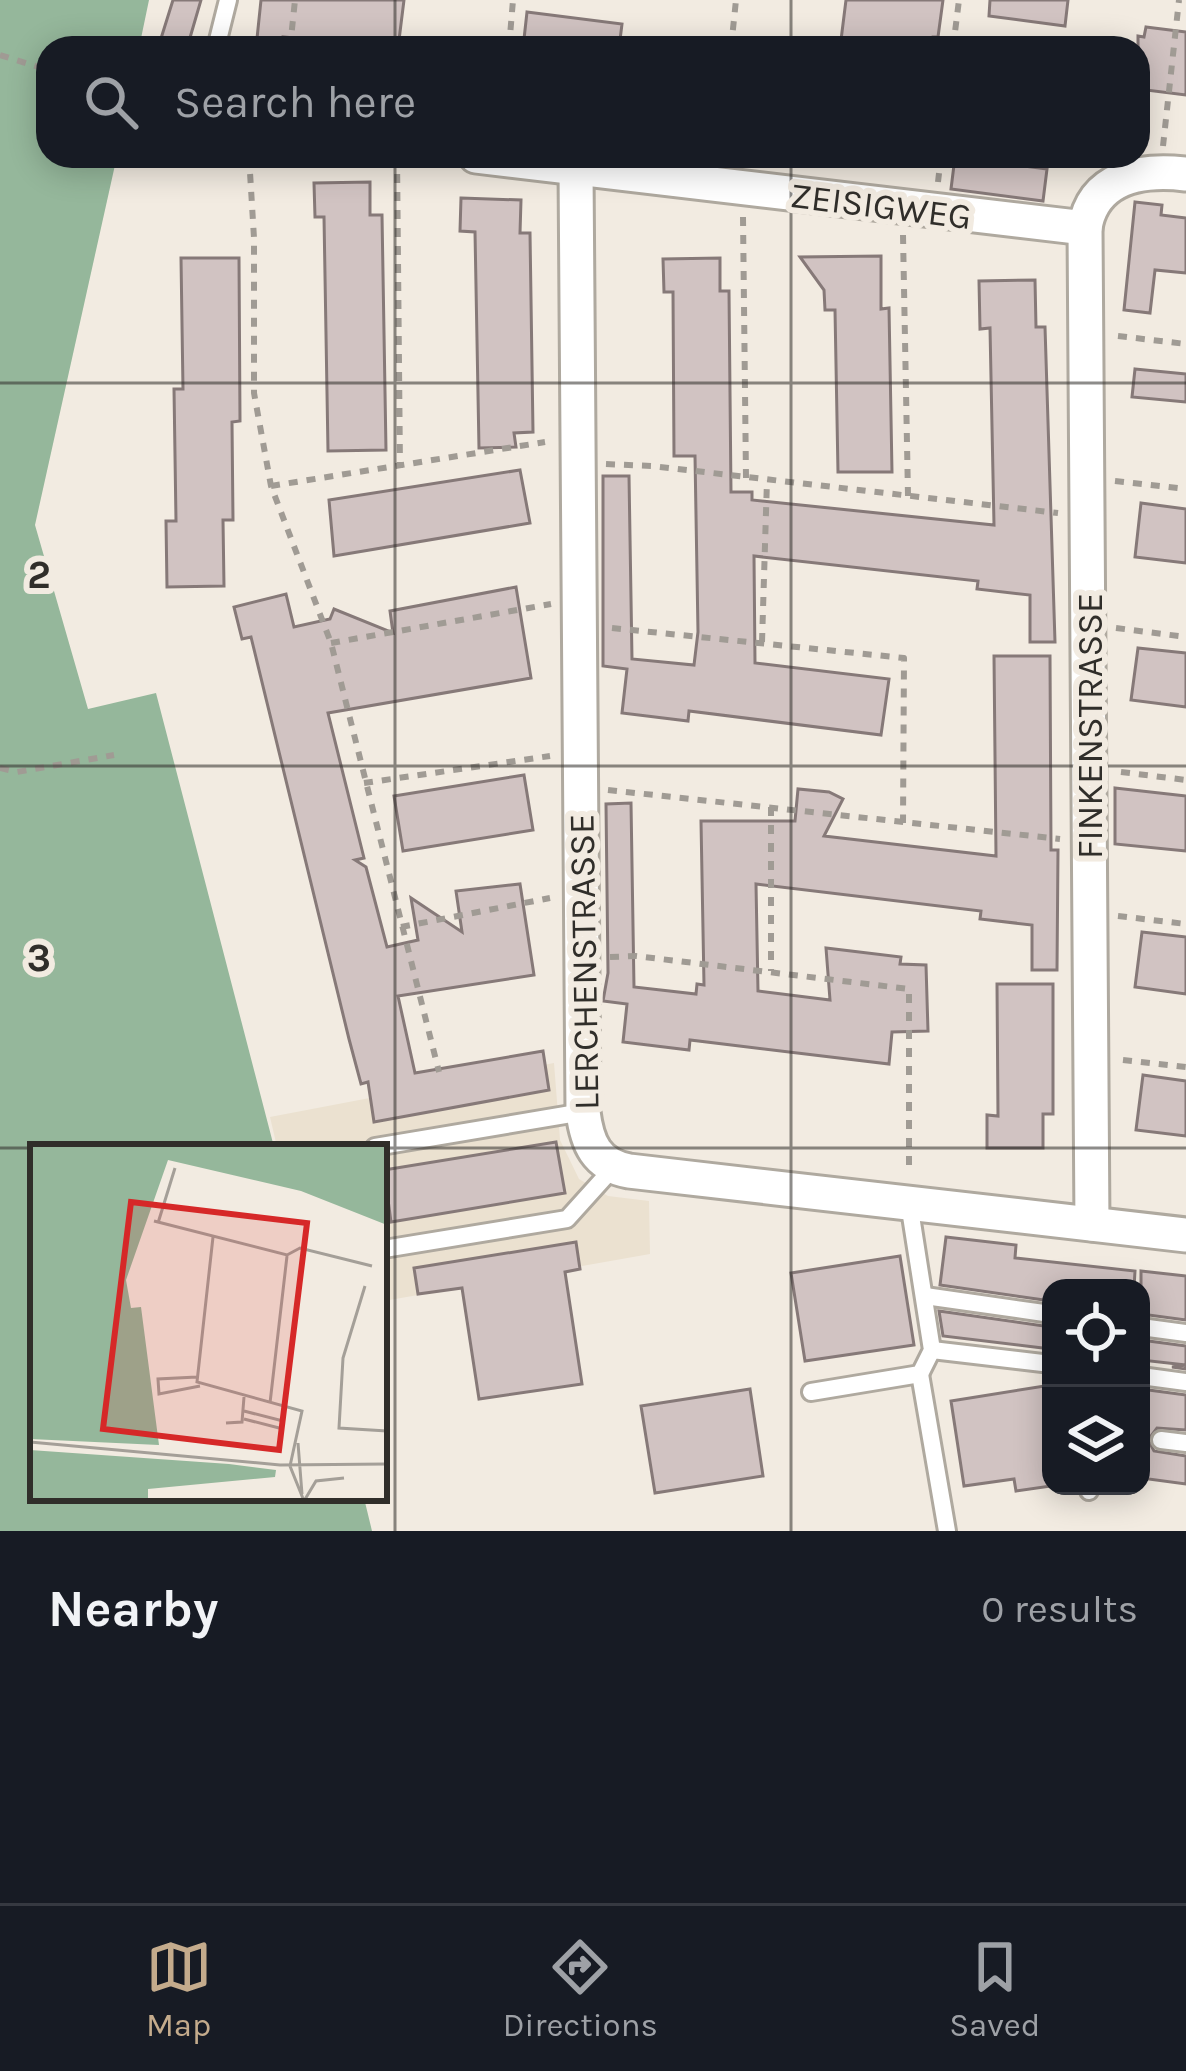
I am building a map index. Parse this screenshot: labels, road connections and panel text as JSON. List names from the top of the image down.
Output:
{
  "streets": {
    "street": ["ZEISIGWEG", "FINKENSTRASSE", "LERCHENSTRASSE"]
  },
  "crossings": [
    ["ZEISIGWEG", "FINKENSTRASSE"],
    ["ZEISIGWEG", "LERCHENSTRASSE"]
  ],
  "page": {
    "search": "Search here",
    "heading": ["Nearby", "0 results"],
    "nav": ["Map", "Directions", "Saved"]
  },
  "grid": {
    "rows": ["2", "3"]
  }
}
